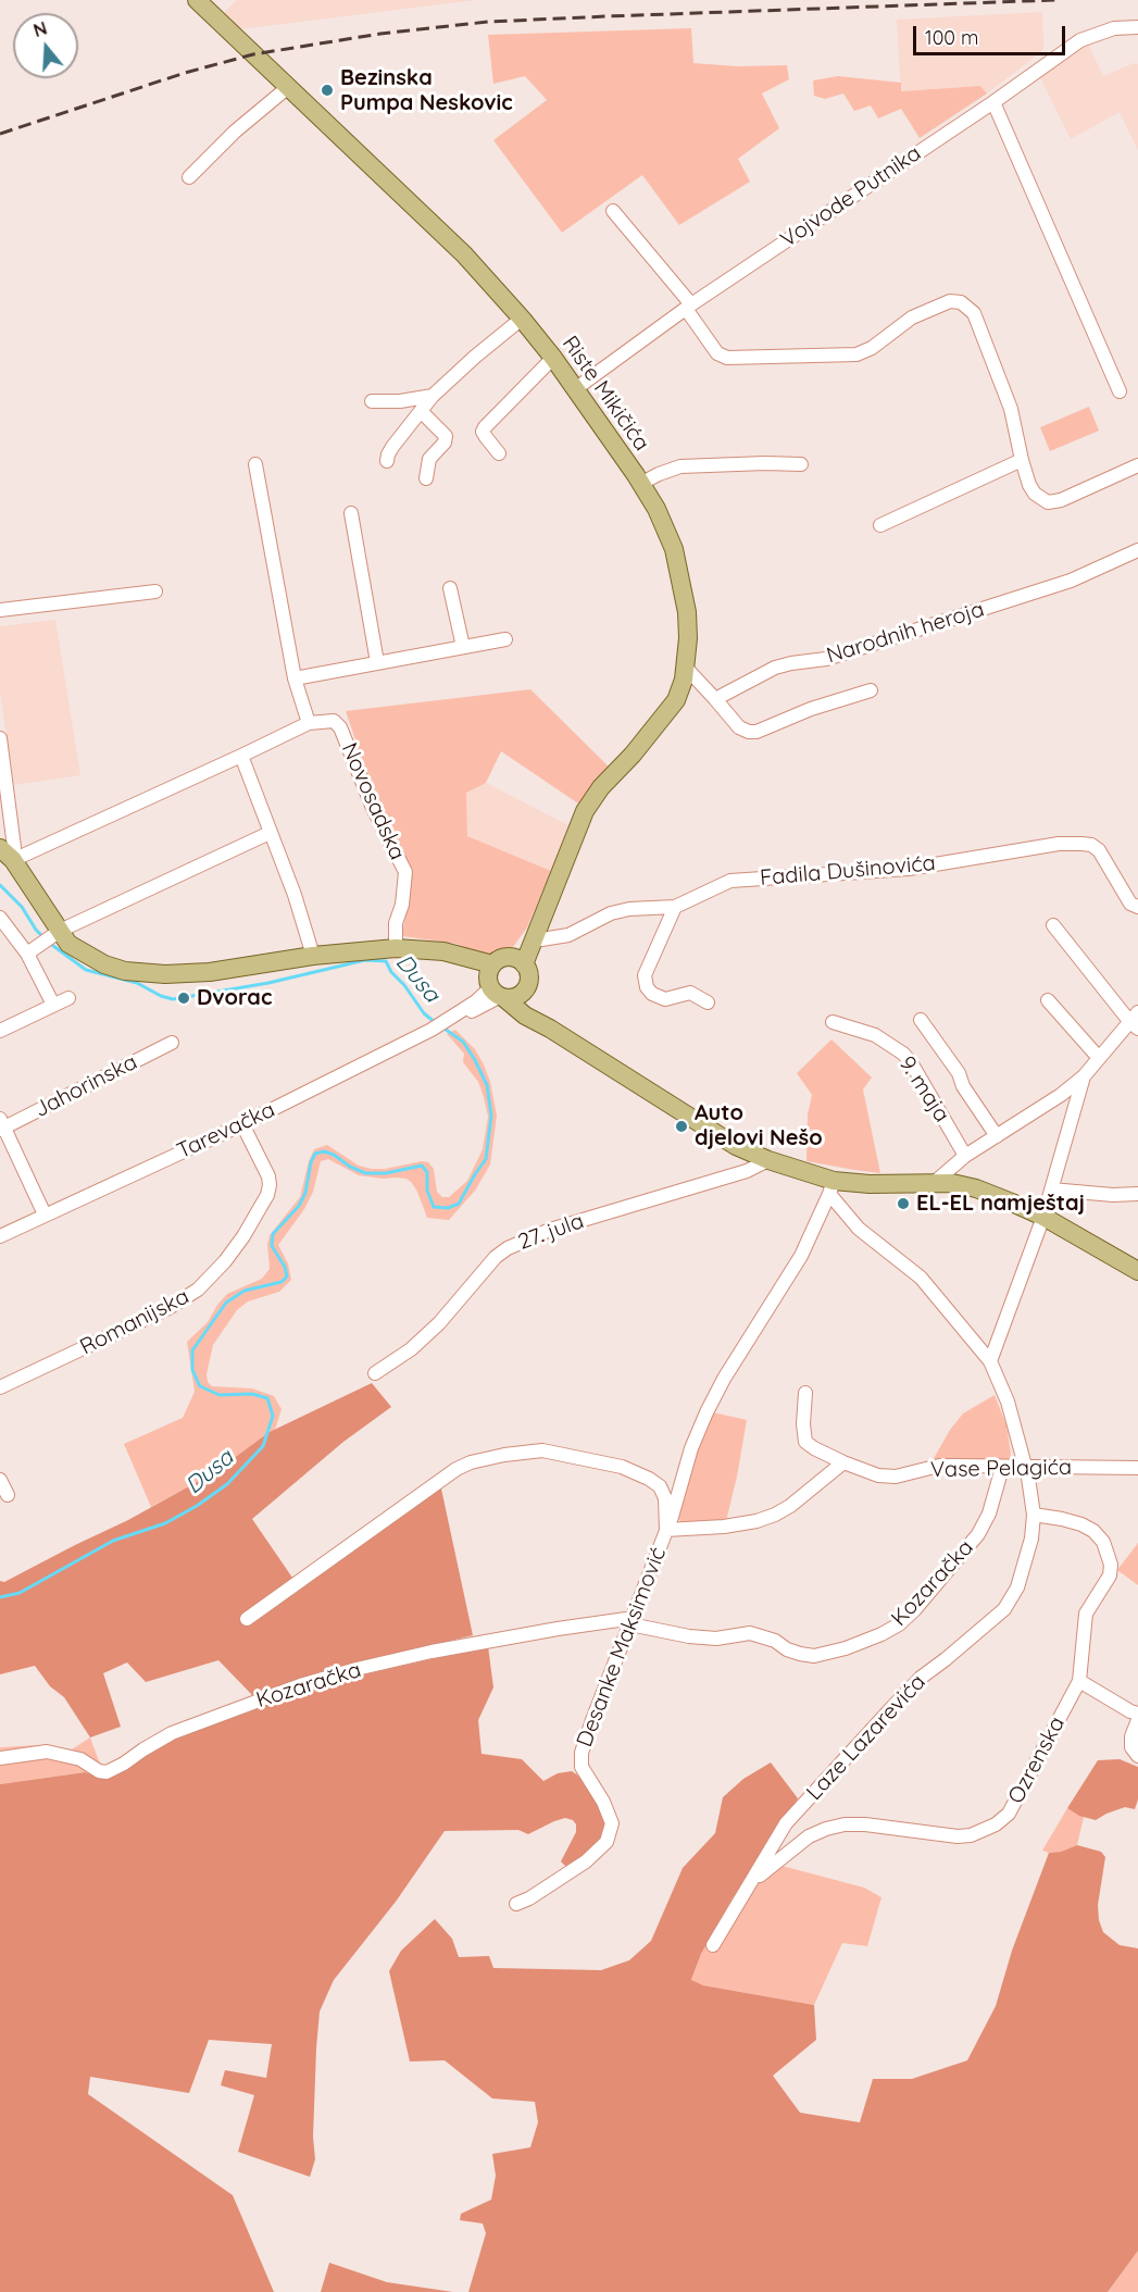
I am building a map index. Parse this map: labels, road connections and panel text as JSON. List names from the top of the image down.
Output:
{
  "streets": {
    "main road": ["Riste Mikičića"],
    "street": [
      "Vojvode Putnika",
      "Narodnih heroja",
      "Novosadska",
      "Fadila Dušinovića",
      "Jahorinska",
      "9. maja",
      "Tarevačka",
      "27. jula",
      "Romanijska",
      "Vase Pelagića",
      "Kozaračka",
      "Desanke Maksimović",
      "Laze Lazarevića",
      "Ozrenska"
    ]
  },
  "crossings": [
    ["Vojvode Putnika", "Riste Mikičića"],
    ["Riste Mikičića", "Fadila Dušinovića"],
    ["Riste Mikičića", "Tarevačka"],
    ["Tarevačka", "Romanijska"],
    ["Vase Pelagića", "Kozaračka"],
    ["Vase Pelagića", "Laze Lazarevića"],
    ["Kozaračka", "Desanke Maksimović"],
    ["Desanke Maksimović", "Laze Lazarevića"],
    ["Laze Lazarevića", "Ozrenska"]
  ],
  "water": ["Dusa"],
  "places": [
    "Bezinska Pumpa Neskovic",
    "Dvorac",
    "Auto djelovi Nešo",
    "EL-EL namještaj"
  ],
  "scale_bar": "100 m",
  "north": "top"
}
